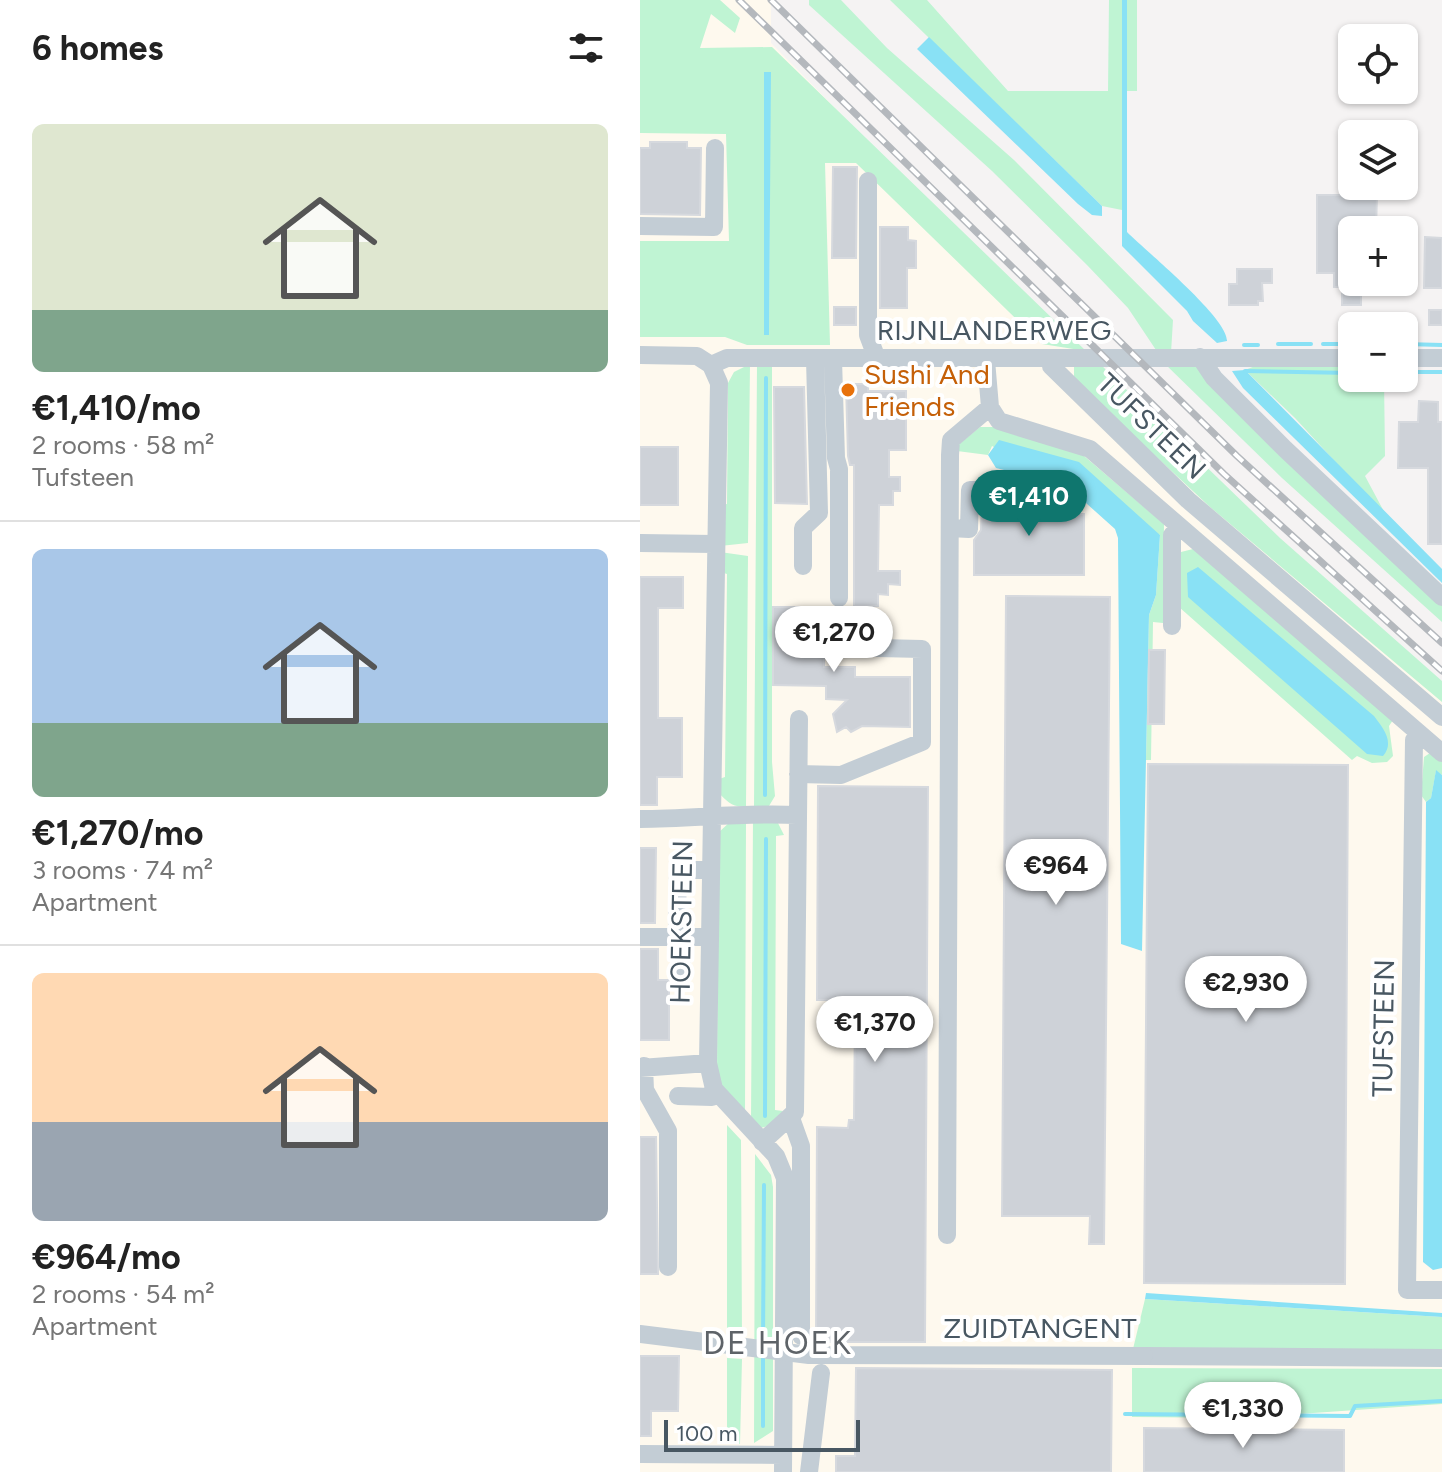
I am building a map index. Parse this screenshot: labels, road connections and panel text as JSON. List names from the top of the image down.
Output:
{
  "streets": {
    "street": [
      "RIJNLANDERWEG",
      "TUFSTEEN",
      "HOEKSTEEN",
      "ZUIDTANGENT"
    ]
  },
  "crossings": [
    ["RIJNLANDERWEG", "TUFSTEEN"],
    ["RIJNLANDERWEG", "HOEKSTEEN"]
  ],
  "districts": ["DE HOEK"],
  "places": ["Sushi And Friends"],
  "scale_bar": "100 m",
  "page": {
    "heading": "6 homes",
    "map_buttons": ["+", "−"],
    "list": [
      {
        "name": "€1,410/mo",
        "note": "2 rooms · 58 m² · Tufsteen"
      },
      {
        "name": "€1,270/mo",
        "note": "3 rooms · 74 m² · Apartment"
      },
      {
        "name": "€964/mo",
        "note": "2 rooms · 54 m² · Apartment"
      }
    ],
    "price": [
      "€1,410",
      "€1,270",
      "€964",
      "€2,930",
      "€1,370",
      "€1,330"
    ],
    "scale": "100 m"
  }
}
